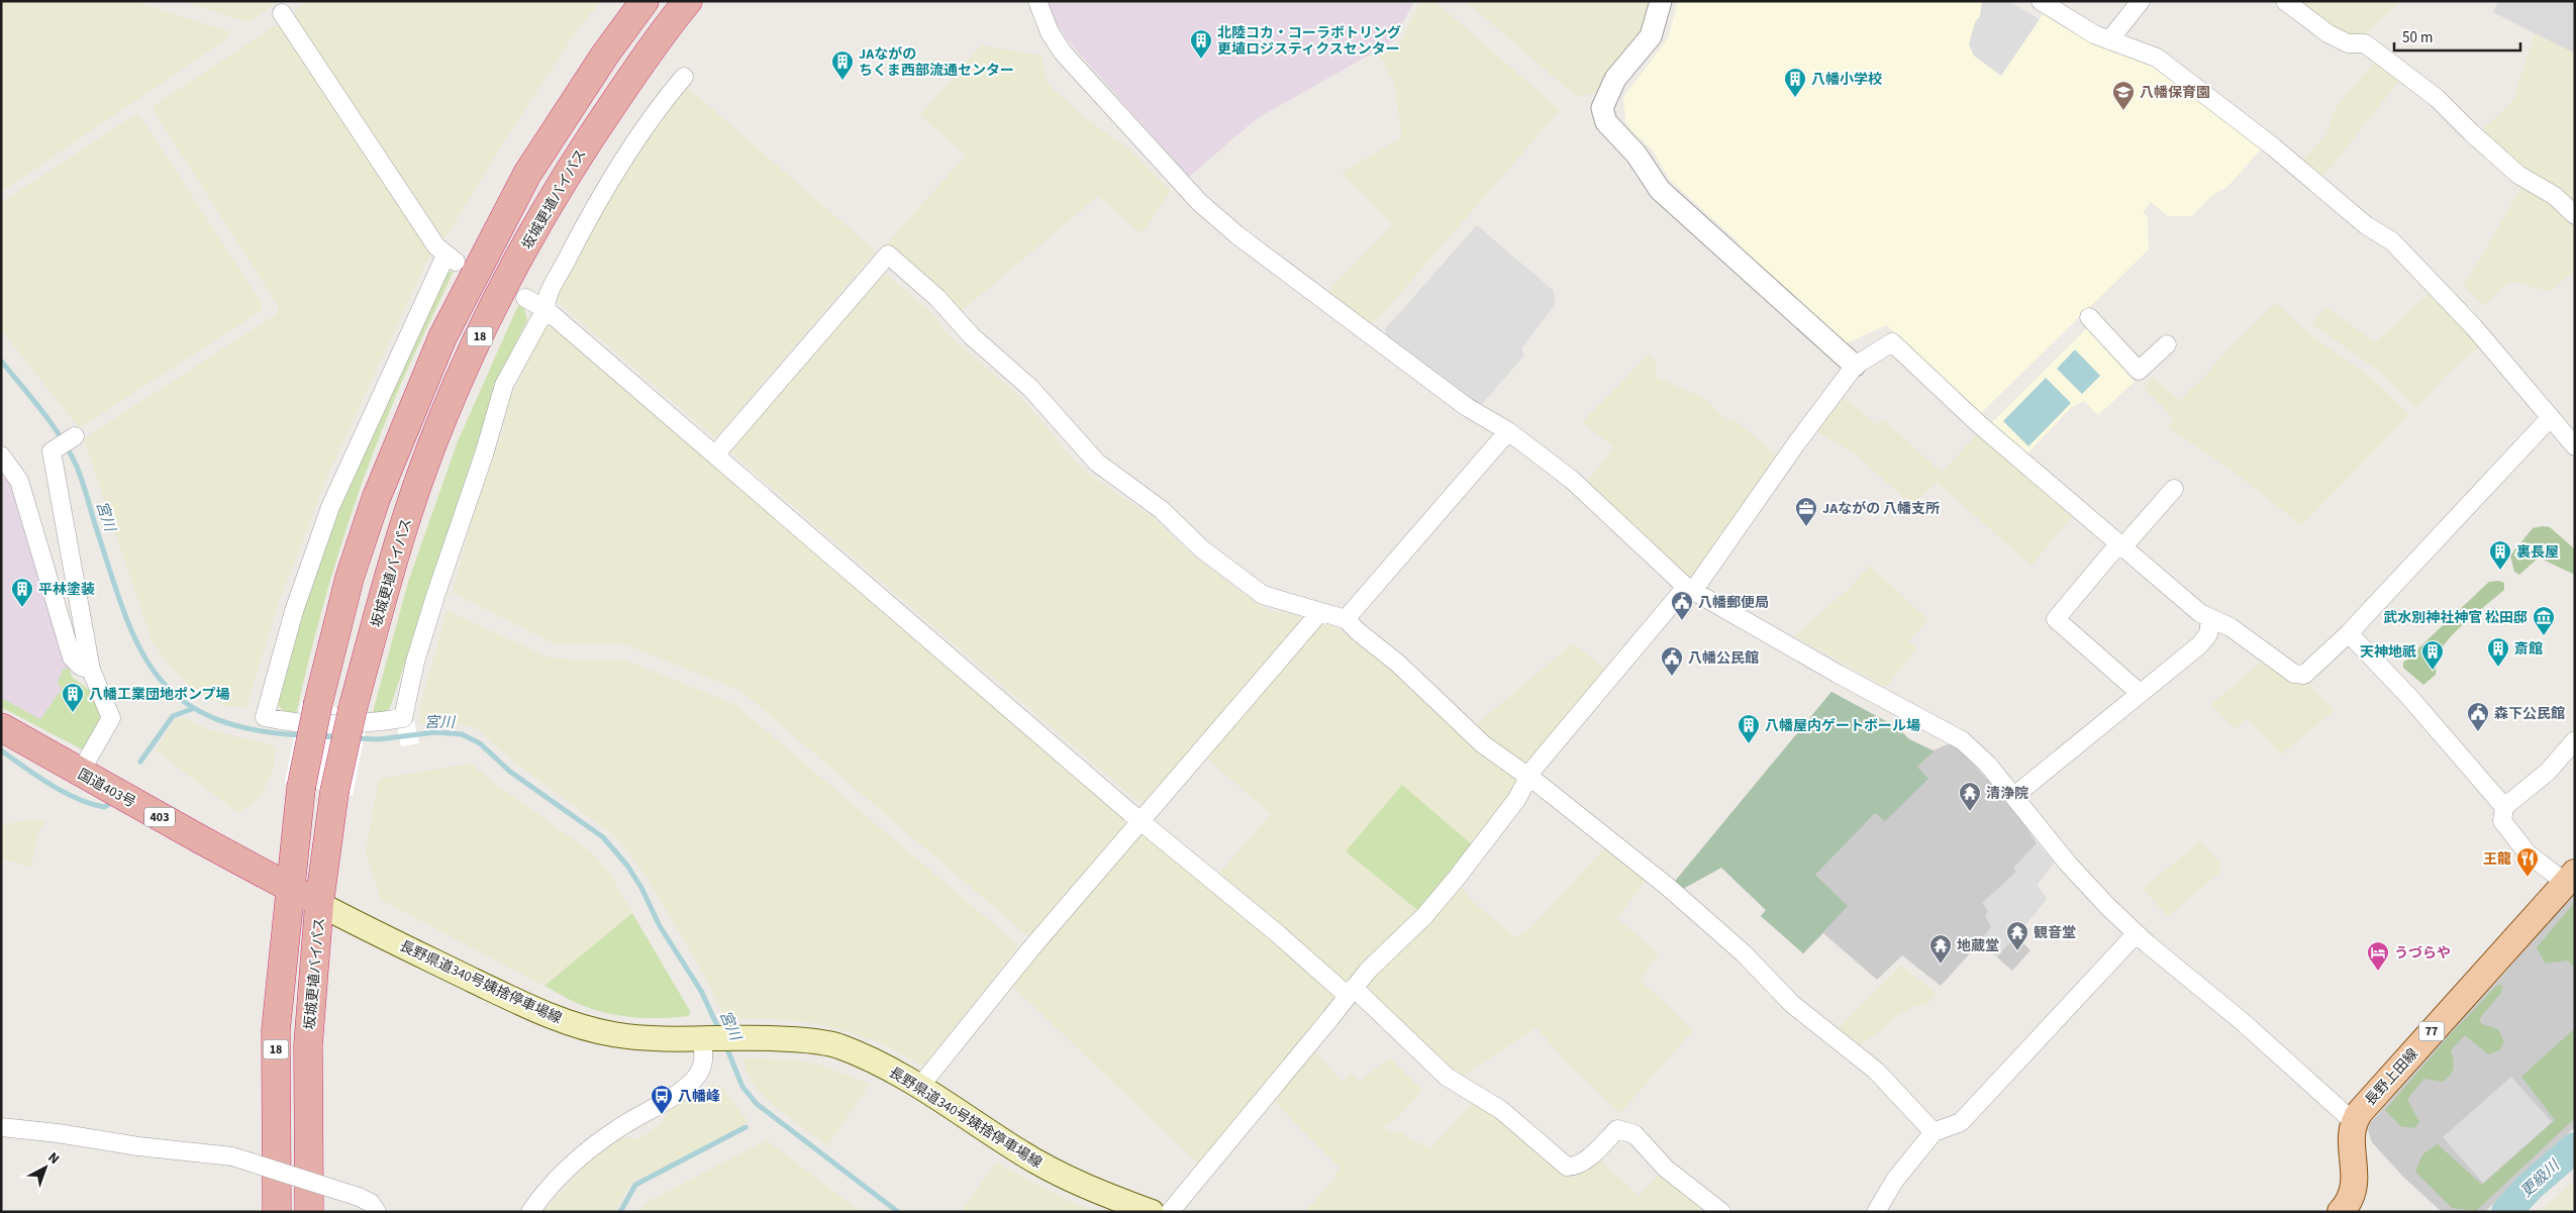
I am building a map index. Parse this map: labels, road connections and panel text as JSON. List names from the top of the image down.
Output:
{
  "streets": {
    "highway": [
      "坂城更埴バイパス",
      "18",
      "国道403号",
      "403"
    ],
    "main road": ["長野県道340号姨捨停車場線", "77", "長野上田線"]
  },
  "crossings": [
    ["坂城更埴バイパス", "国道403号"],
    ["坂城更埴バイパス", "長野県道340号姨捨停車場線"],
    ["18", "国道403号"],
    ["国道403号", "長野県道340号姨捨停車場線"]
  ],
  "water": ["宮川", "更級川"],
  "places": {
    "building": [
      "北陸コカ・コーラボトリング 更埴ロジスティクスセンター",
      "JAながの ちくま西部流通センター",
      "八幡小学校",
      "裏長屋",
      "平林塗装",
      "斎館",
      "天神地祇",
      "八幡工業団地ポンプ場",
      "八幡屋内ゲートボール場"
    ],
    "school or university": ["八幡保育園"],
    "office": ["JAながの 八幡支所"],
    "public building": ["八幡郵便局", "八幡公民館", "森下公民館"],
    "museum": ["武水別神社神官 松田邸"],
    "temple": ["清浄院", "観音堂", "地蔵堂"],
    "restaurant": ["王龍"],
    "hotel": ["うづらや"],
    "bus stop": ["八幡峰"]
  },
  "scale_bar": "50 m",
  "north": "top right"
}
